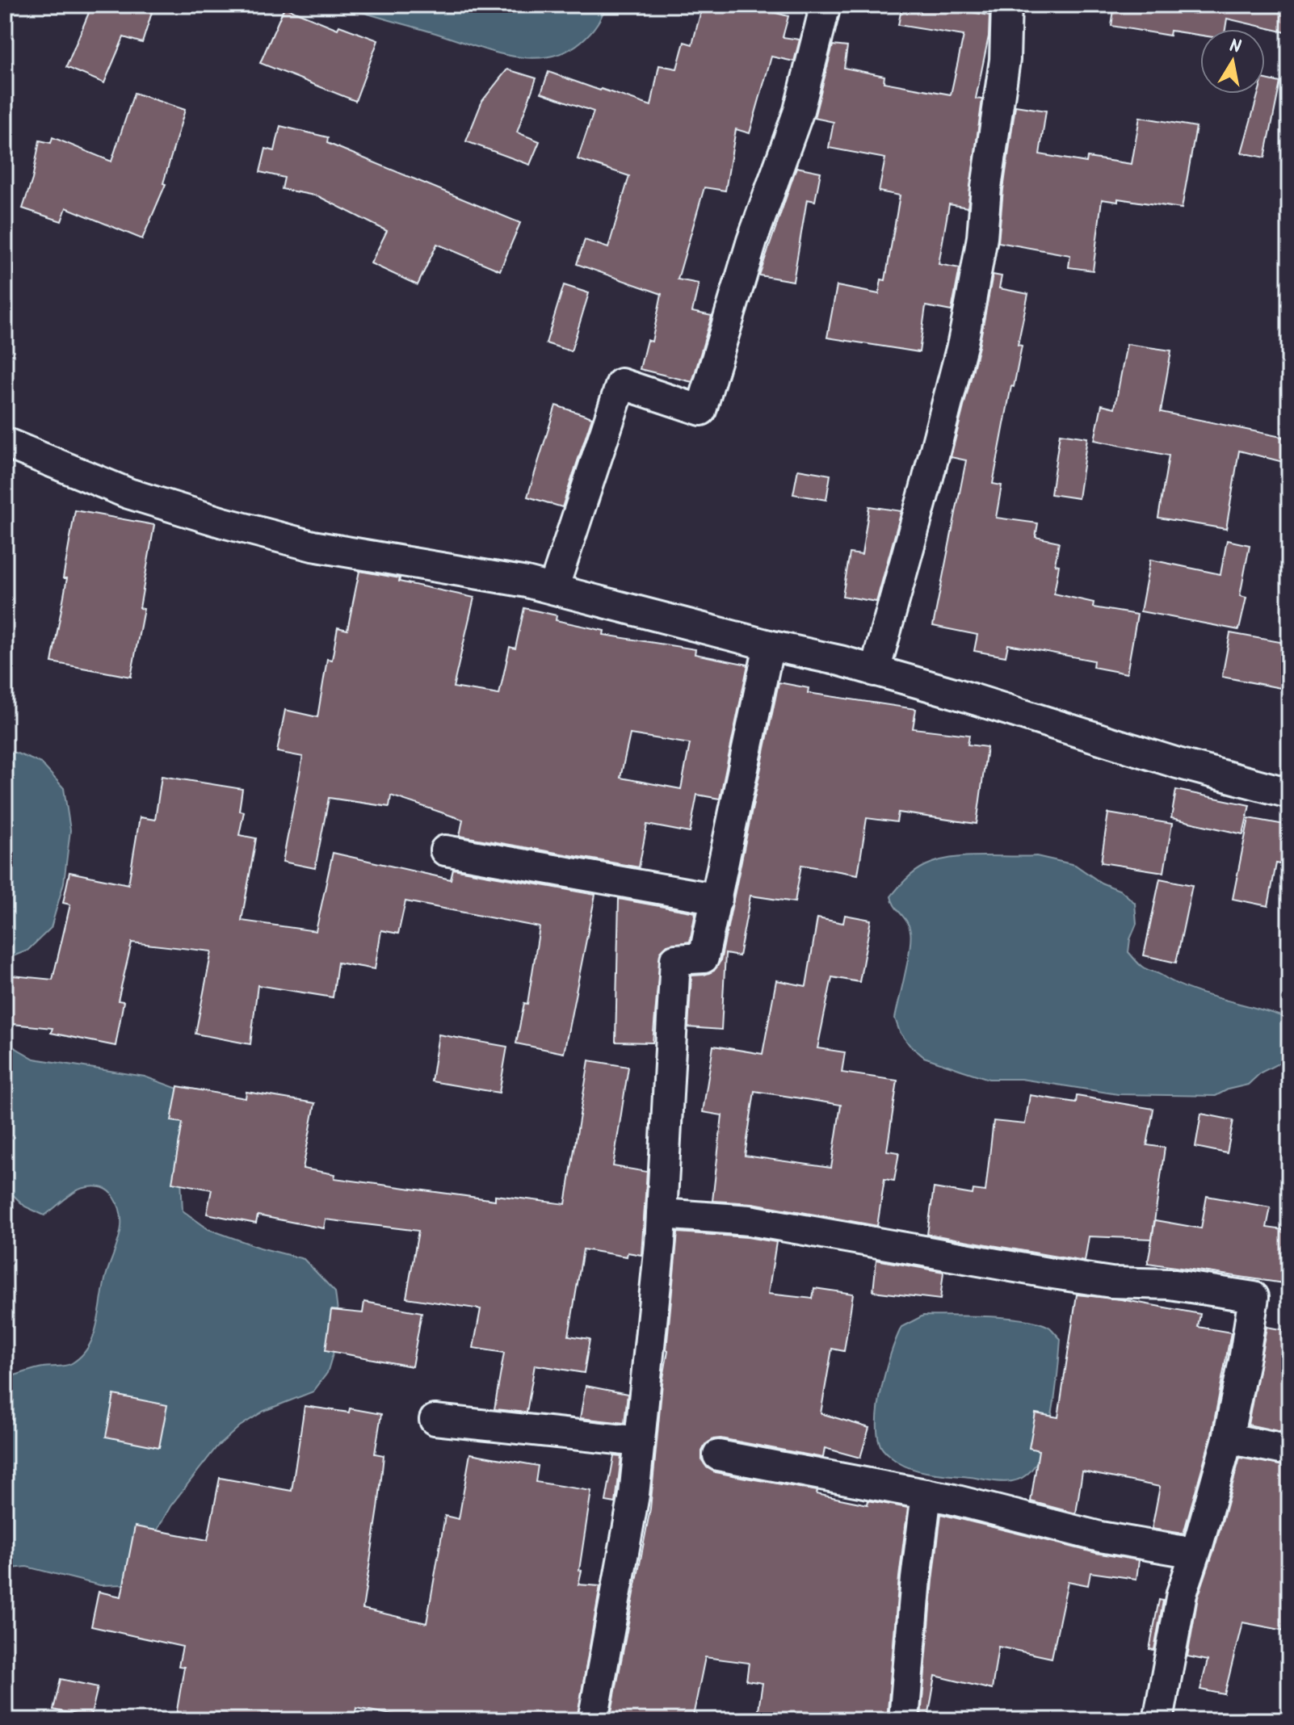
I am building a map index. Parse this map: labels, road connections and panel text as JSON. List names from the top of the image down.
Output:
{
  "north": "top"
}
